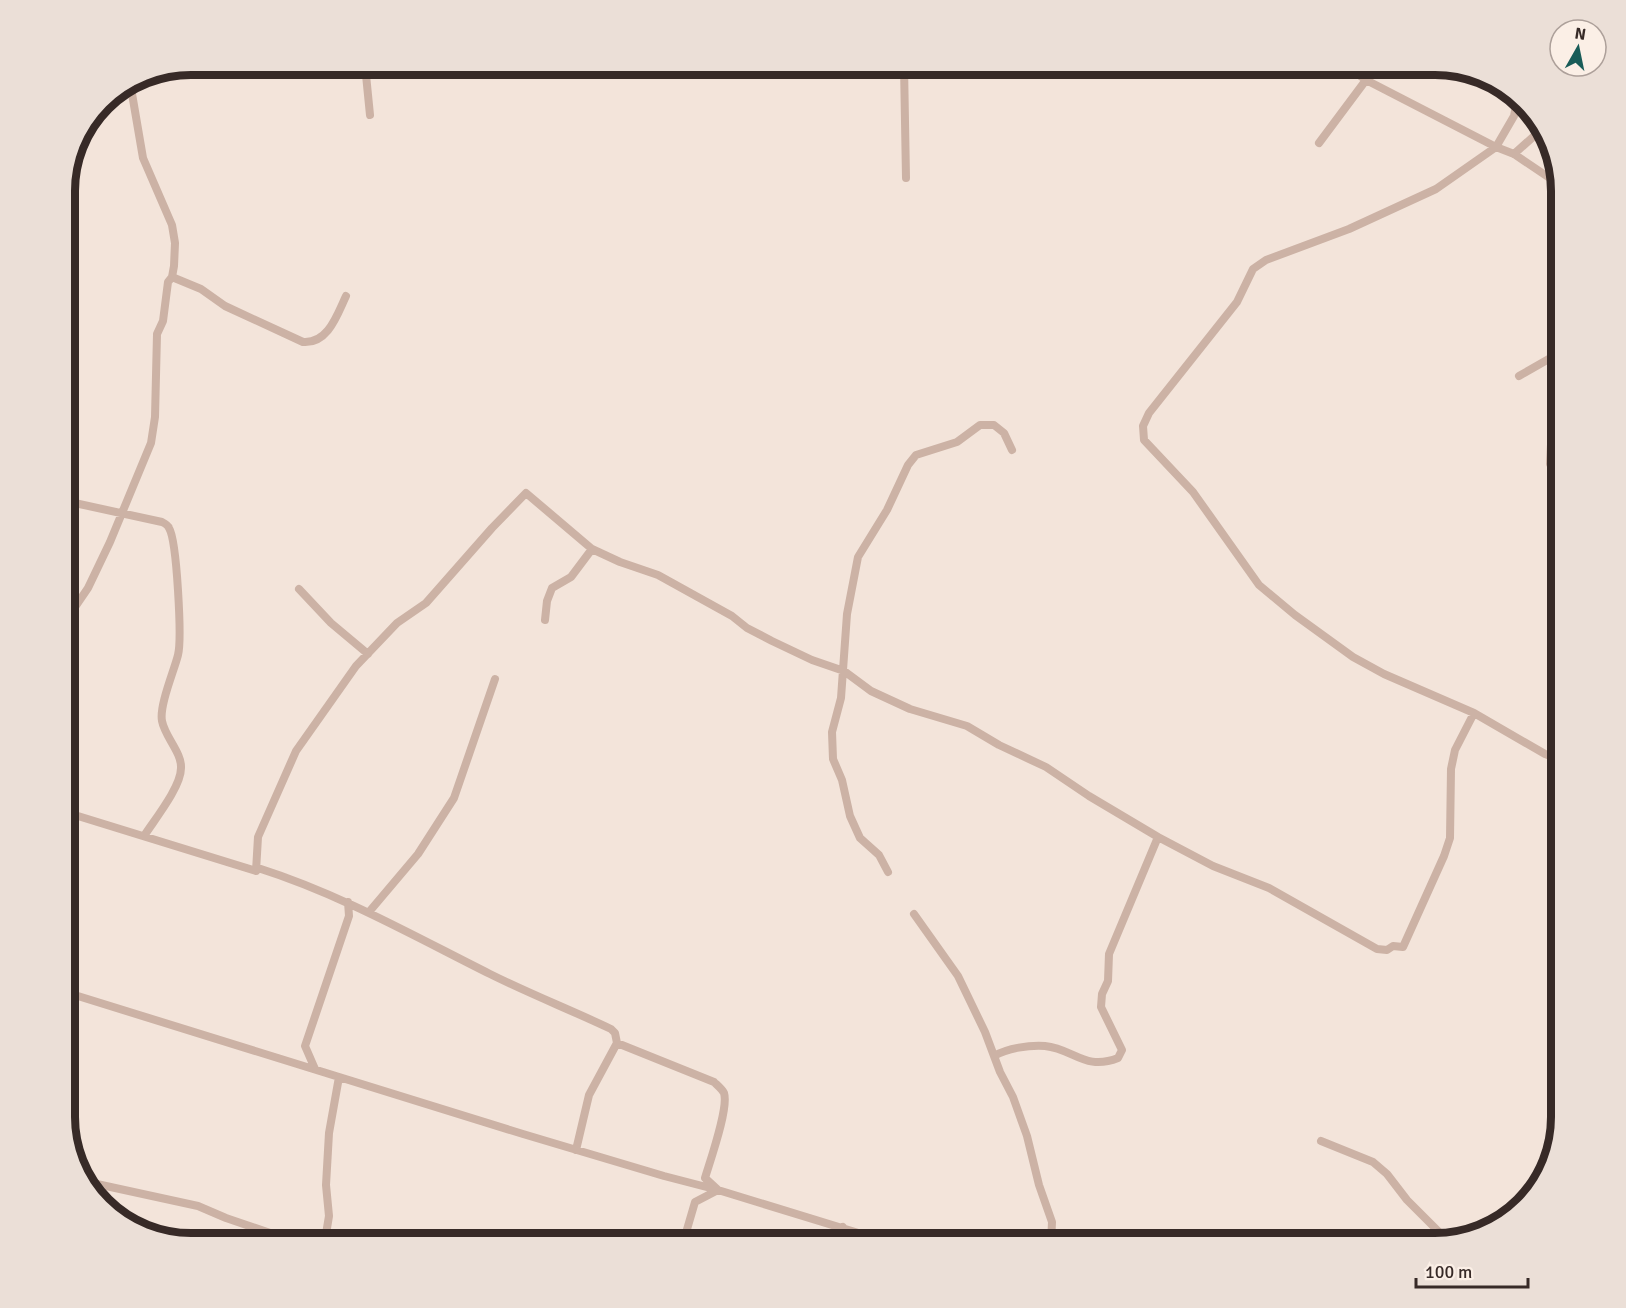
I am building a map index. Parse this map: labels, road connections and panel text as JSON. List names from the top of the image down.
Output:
{
  "scale_bar": "100 m",
  "north": "top"
}
